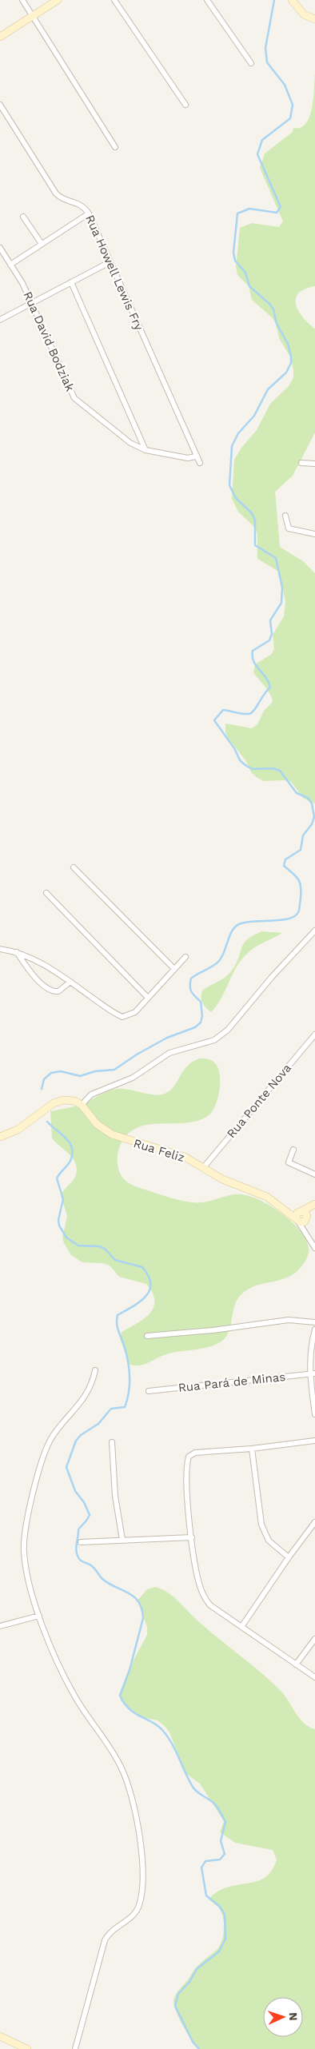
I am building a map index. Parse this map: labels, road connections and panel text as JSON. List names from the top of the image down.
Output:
{
  "streets": {
    "street": [
      "Rua Howell Lewis Fry",
      "Rua David Bodziak",
      "Rua Ponte Nova",
      "Rua Feliz",
      "Rua Pará de Minas"
    ]
  },
  "crossings": [
    ["Rua Howell Lewis Fry", "Rua David Bodziak"],
    ["Rua Ponte Nova", "Rua Feliz"]
  ],
  "north": "right"
}
